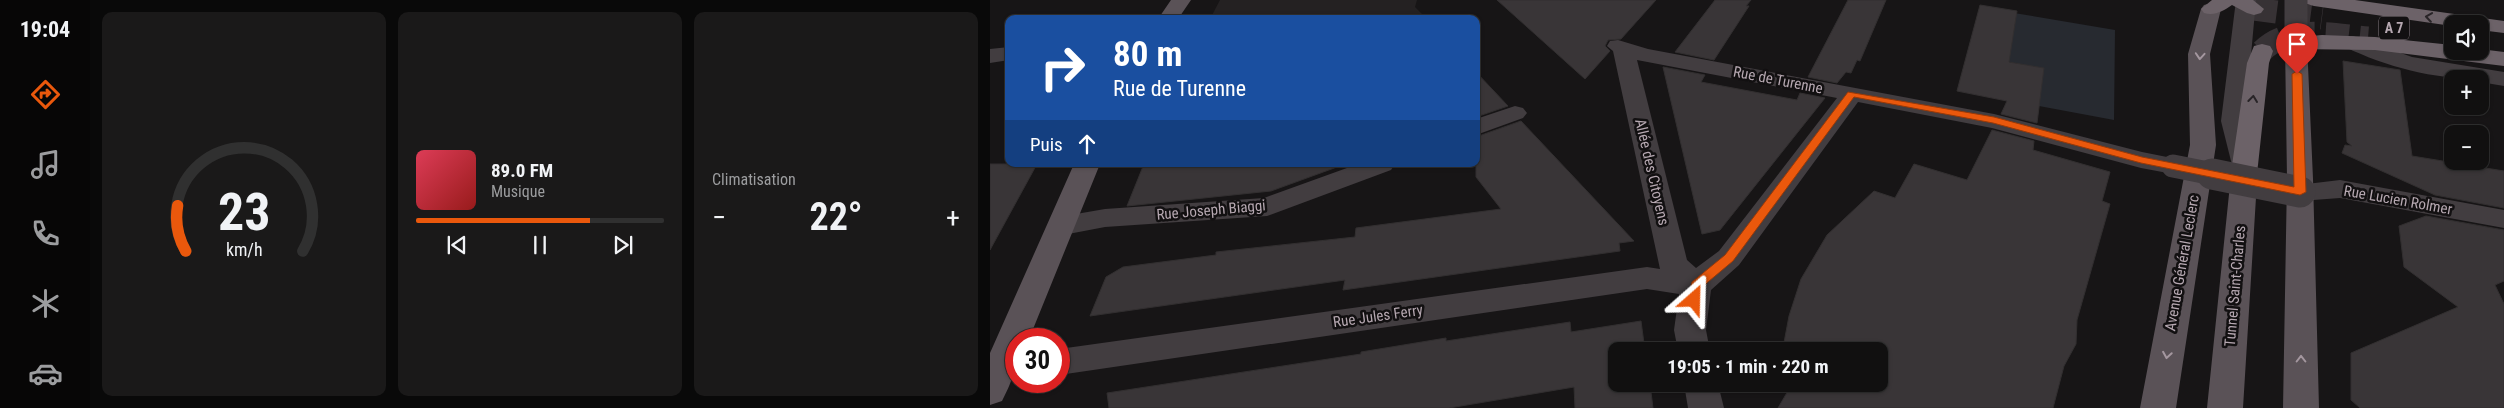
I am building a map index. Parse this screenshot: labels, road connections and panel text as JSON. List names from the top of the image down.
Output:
{
  "streets": {
    "highway": ["A 7"],
    "main road": ["Avenue Général Leclerc", "Tunnel Saint-Charles"],
    "street": [
      "Rue de Turenne",
      "Allée des Citoyens",
      "Rue Lucien Rolmer",
      "Rue Joseph Biaggi",
      "Rue Jules Ferry"
    ]
  },
  "crossings": [
    ["Rue de Turenne", "Allée des Citoyens"],
    ["Rue de Turenne", "Rue Lucien Rolmer"],
    ["Allée des Citoyens", "Rue Jules Ferry"],
    ["Avenue Général Leclerc", "Tunnel Saint-Charles"]
  ],
  "page": {
    "tabs": "19:04",
    "tile": "Climatisation",
    "map_buttons": ["+", "−"],
    "turn": ["80 m", "Rue de Turenne"],
    "then": "Puis",
    "song": ["89.0 FM", "Musique"],
    "heat": ["−", "22°", "+"],
    "limit": "30",
    "trip": "19:05 · 1 min · 220 m",
    "gauge": ["23", "km/h"]
  }
}
